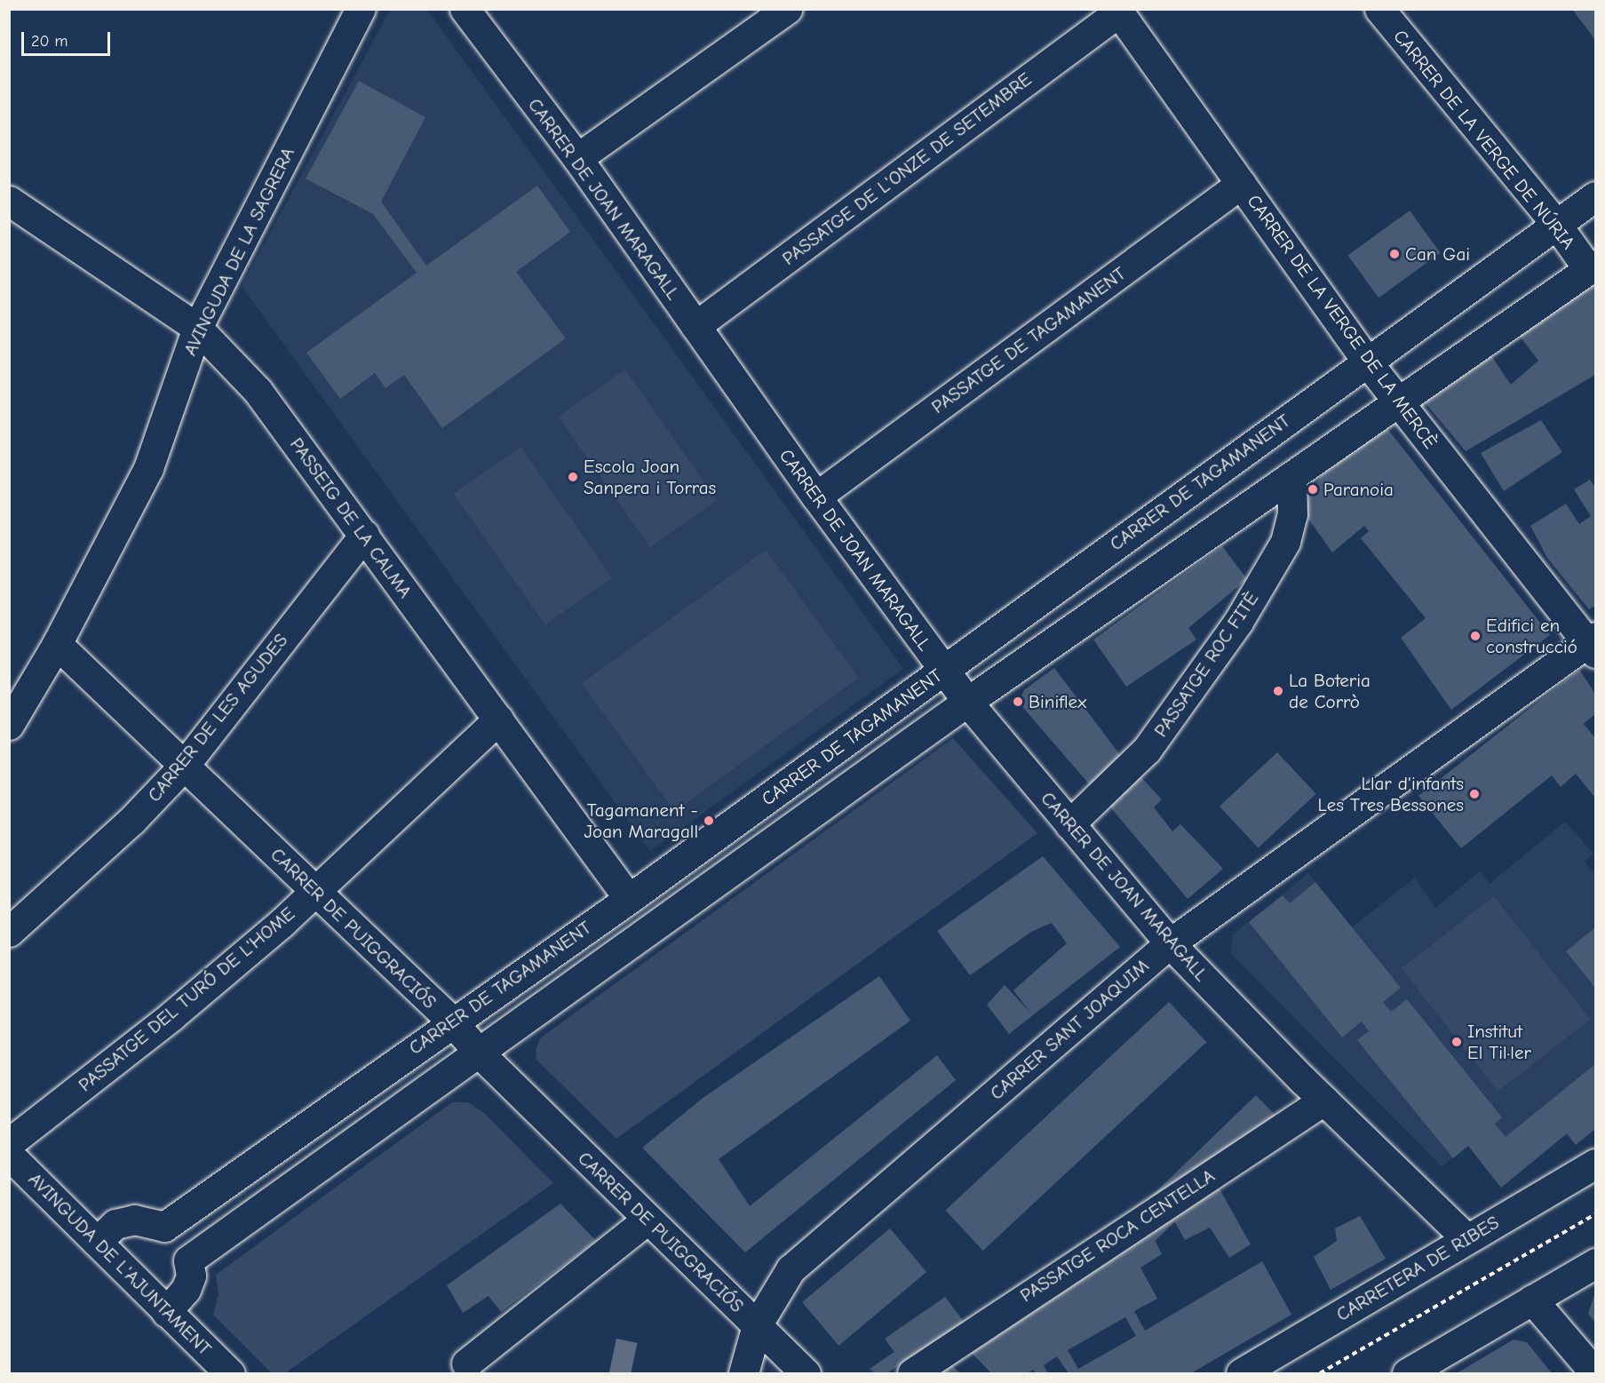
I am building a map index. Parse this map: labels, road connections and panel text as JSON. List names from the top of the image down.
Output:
{
  "streets": {
    "street": [
      "CARRER DE LA VERGE DE NÚRIA",
      "PASSATGE DE L'ONZE DE SETEMBRE",
      "CARRER DE JOAN MARAGALL",
      "AVINGUDA DE LA SAGRERA",
      "CARRER DE LA VERGE DE LA MERCÈ",
      "PASSATGE DE TAGAMANENT",
      "CARRER DE TAGAMANENT",
      "PASSEIG DE LA CALMA",
      "PASSATGE ROC FITÈ",
      "CARRER DE LES AGUDES",
      "CARRER DE PUIGGRACIÓS",
      "PASSATGE DEL TURÓ DE L'HOME",
      "CARRER SANT JOAQUIM",
      "PASSATGE ROCA CENTELLA",
      "AVINGUDA DE L'AJUNTAMENT",
      "CARRETERA DE RIBES"
    ]
  },
  "crossings": [
    ["CARRER DE LA VERGE DE NÚRIA", "CARRER DE TAGAMANENT"],
    ["PASSATGE DE L'ONZE DE SETEMBRE", "CARRER DE JOAN MARAGALL"],
    ["PASSATGE DE L'ONZE DE SETEMBRE", "CARRER DE LA VERGE DE LA MERCÈ"],
    ["CARRER DE JOAN MARAGALL", "PASSATGE DE TAGAMANENT"],
    ["CARRER DE JOAN MARAGALL", "CARRER DE TAGAMANENT"],
    ["CARRER DE JOAN MARAGALL", "PASSATGE ROC FITÈ"],
    ["CARRER DE JOAN MARAGALL", "CARRER SANT JOAQUIM"],
    ["CARRER DE JOAN MARAGALL", "PASSATGE ROCA CENTELLA"],
    ["CARRER DE JOAN MARAGALL", "CARRETERA DE RIBES"],
    ["AVINGUDA DE LA SAGRERA", "PASSEIG DE LA CALMA"],
    ["AVINGUDA DE LA SAGRERA", "CARRER DE PUIGGRACIÓS"],
    ["CARRER DE LA VERGE DE LA MERCÈ", "PASSATGE DE TAGAMANENT"],
    ["CARRER DE LA VERGE DE LA MERCÈ", "CARRER DE TAGAMANENT"],
    ["CARRER DE LA VERGE DE LA MERCÈ", "CARRER SANT JOAQUIM"],
    ["CARRER DE TAGAMANENT", "PASSEIG DE LA CALMA"],
    ["CARRER DE TAGAMANENT", "PASSATGE ROC FITÈ"],
    ["CARRER DE TAGAMANENT", "CARRER DE PUIGGRACIÓS"],
    ["PASSEIG DE LA CALMA", "CARRER DE LES AGUDES"],
    ["PASSEIG DE LA CALMA", "PASSATGE DEL TURÓ DE L'HOME"],
    ["CARRER DE LES AGUDES", "CARRER DE PUIGGRACIÓS"],
    ["CARRER DE PUIGGRACIÓS", "PASSATGE DEL TURÓ DE L'HOME"],
    ["CARRER DE PUIGGRACIÓS", "CARRER SANT JOAQUIM"]
  ],
  "places": [
    "Can Gai",
    "Escola Joan Sanpera i Torras",
    "Paranoia",
    "Edifici en construcció",
    "La Boteria de Corrò",
    "Biniflex",
    "Llar d'infants Les Tres Bessones",
    "Tagamanent - Joan Maragall",
    "Institut El Til·ler"
  ],
  "scale_bar": "20 m"
}
